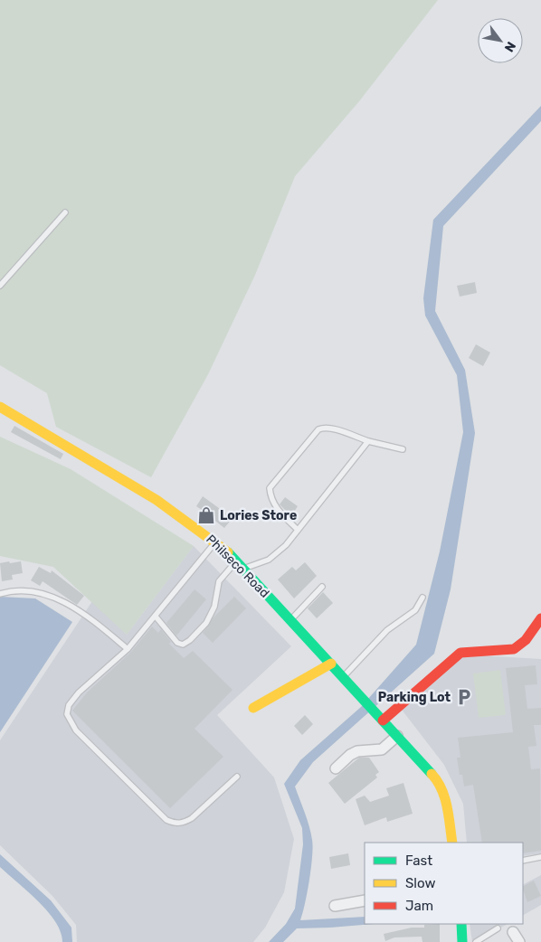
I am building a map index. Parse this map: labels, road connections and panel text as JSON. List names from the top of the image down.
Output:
{
  "streets": {
    "street": ["Philseco Road"]
  },
  "places": {
    "shop": ["Lories Store"],
    "parking": ["Parking Lot"]
  },
  "legend": ["Fast", "Slow", "Jam"],
  "north": "bottom right"
}
